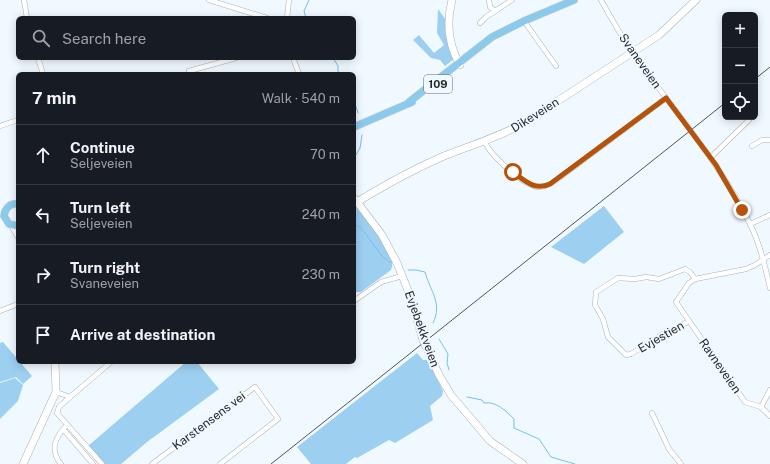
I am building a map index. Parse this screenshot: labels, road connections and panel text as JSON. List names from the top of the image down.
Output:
{
  "streets": {
    "main road": ["109"],
    "street": [
      "Svaneveien",
      "Dikeveien",
      "Evjebekkveien",
      "Evjestien",
      "Ravneveien",
      "Karstensens vei"
    ]
  },
  "crossings": [
    ["Svaneveien", "Dikeveien"],
    ["Dikeveien", "Evjebekkveien"],
    ["Evjestien", "Ravneveien"]
  ],
  "page": {
    "map_buttons": ["+", "−"],
    "search": "Search here",
    "heading": ["7 min", "Walk · 540 m"],
    "list": [
      ["Continue", "Seljeveien", "70 m"],
      ["Turn left", "Seljeveien", "240 m"],
      ["Turn right", "Svaneveien", "230 m"],
      "Arrive at destination"
    ]
  }
}
